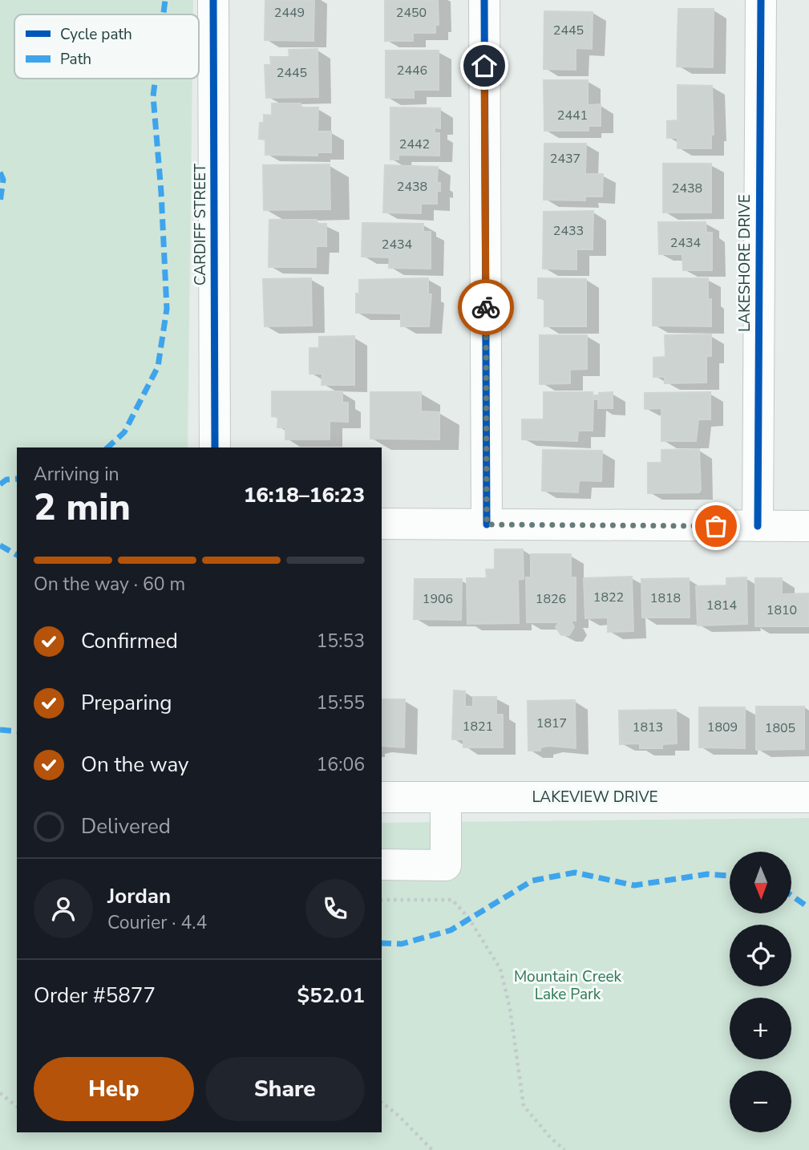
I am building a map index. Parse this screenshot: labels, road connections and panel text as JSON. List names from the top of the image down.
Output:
{
  "streets": {
    "street": ["CARDIFF STREET", "LAKESHORE DRIVE", "LAKEVIEW DRIVE"]
  },
  "parks": ["Mountain Creek Lake Park"],
  "house_numbers": [
    "2449",
    "2450",
    "2445",
    "2446",
    "2445",
    "2441",
    "2442",
    "2437",
    "2438",
    "2438",
    "2433",
    "2434",
    "2434",
    "1822",
    "1818",
    "1906",
    "1826",
    "1814",
    "1810",
    "1817",
    "1821",
    "1813",
    "1809",
    "1805"
  ],
  "legend": ["Cycle path", "Path"],
  "north": "bottom",
  "page": {
    "heading": ["2 min", "Arriving in", "16:18–16:23"],
    "panel": [
      "Jordan",
      "Courier · 4.4",
      "Order #5877",
      "$52.01"
    ],
    "bar": "On the way · 60 m",
    "list": [
      ["Confirmed", "15:53"],
      ["Preparing", "15:55"],
      ["On the way", "16:06"],
      "Delivered"
    ],
    "map_buttons": ["+", "−"],
    "buttons": ["Help", "Share"]
  }
}
